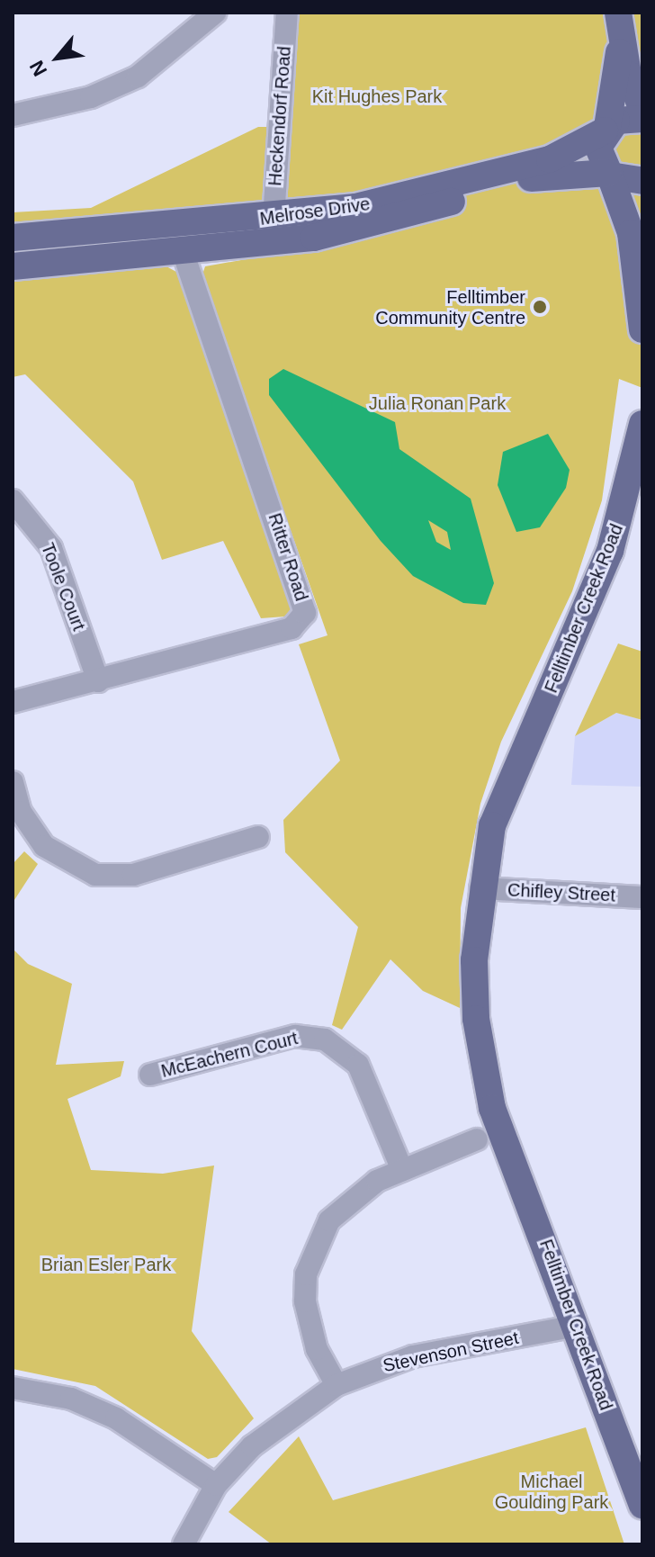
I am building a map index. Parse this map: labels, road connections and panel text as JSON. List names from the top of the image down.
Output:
{
  "streets": {
    "main road": ["Melrose Drive", "Felltimber Creek Road"],
    "street": [
      "Heckendorf Road",
      "Ritter Road",
      "Toole Court",
      "Chifley Street",
      "McEachern Court",
      "Stevenson Street"
    ]
  },
  "crossings": [
    ["Heckendorf Road", "Melrose Drive"],
    ["Melrose Drive", "Ritter Road"],
    ["Ritter Road", "Toole Court"],
    ["Felltimber Creek Road", "Chifley Street"],
    ["Felltimber Creek Road", "Stevenson Street"]
  ],
  "parks": [
    "Kit Hughes Park",
    "Julia Ronan Park",
    "Brian Esler Park",
    "Michael Goulding Park"
  ],
  "places": ["Felltimber Community Centre"],
  "north": "bottom left"
}
